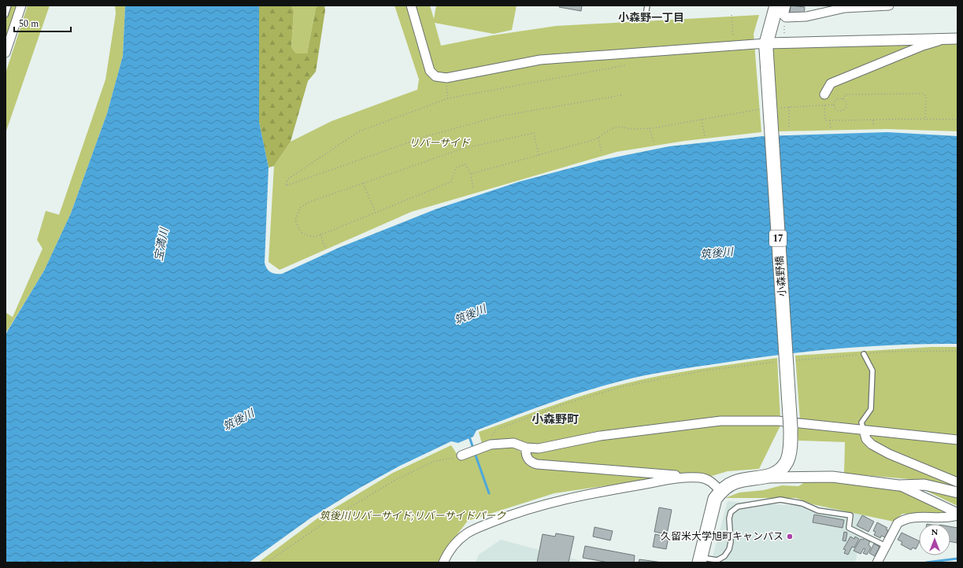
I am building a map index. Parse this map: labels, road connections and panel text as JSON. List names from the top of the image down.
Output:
{
  "streets": {
    "main road": ["17", "小森野橋"]
  },
  "crossings": [
    ["17", "小森野橋"]
  ],
  "districts": ["小森野一丁目", "小森野町"],
  "water": ["宝満川", "筑後川"],
  "parks": ["リバーサイド", "筑後川リバーサイド;リバーサイドパーク"],
  "places": ["久留米大学旭町キャンパス"],
  "scale_bar": "50 m",
  "north": "top"
}
